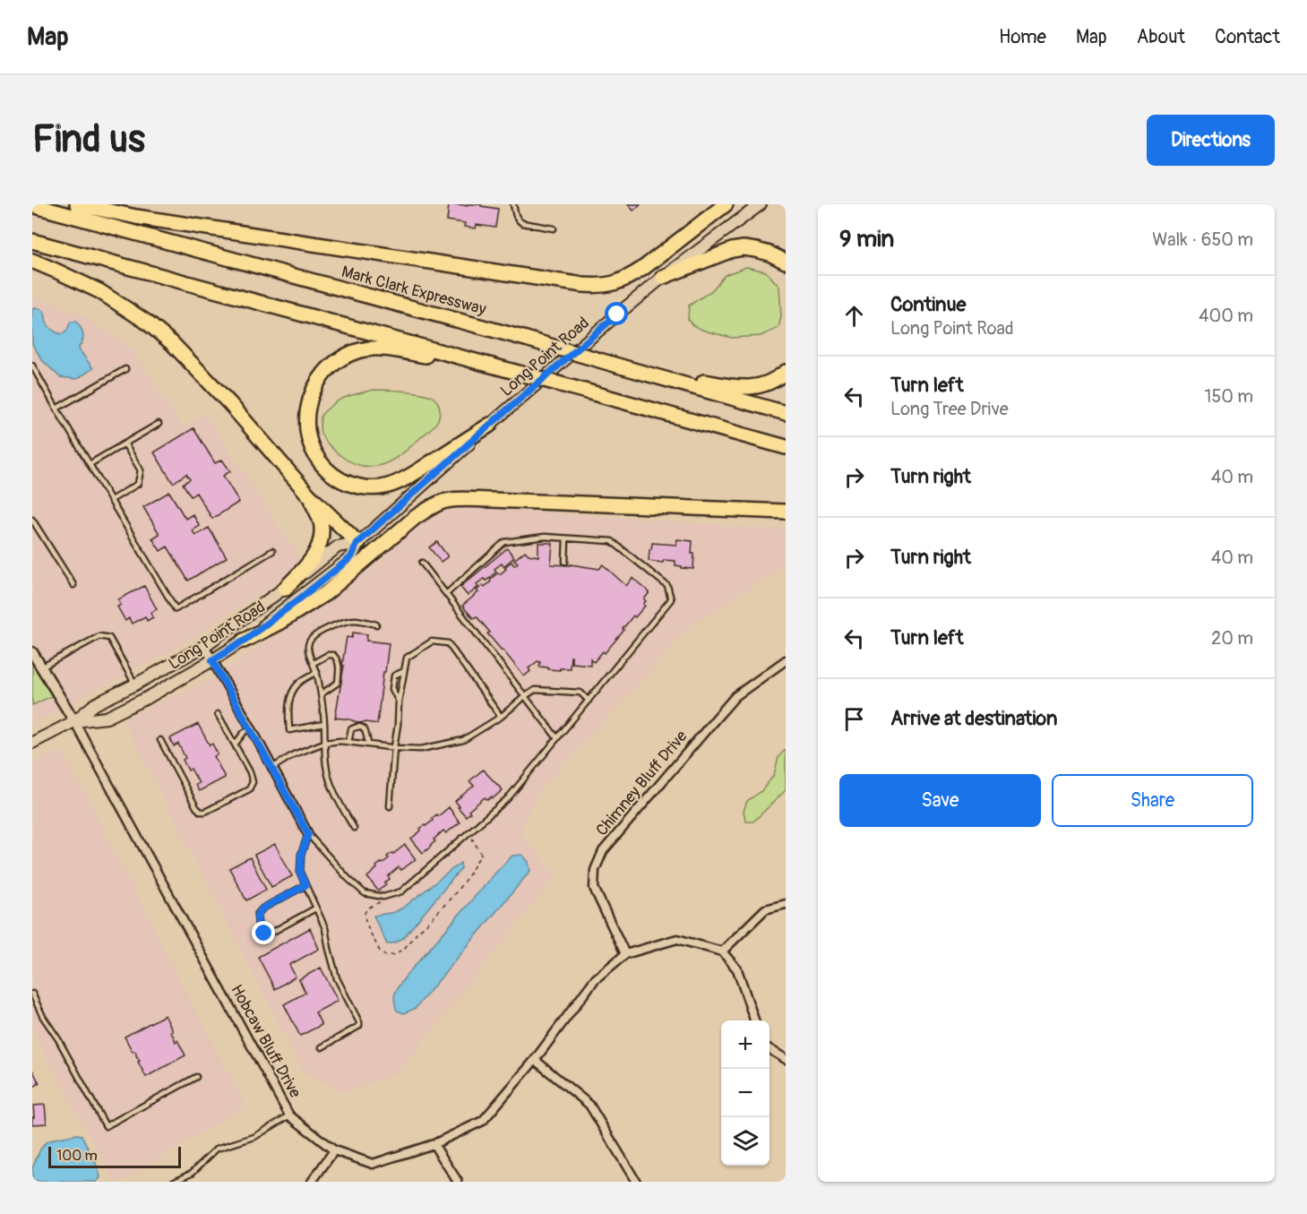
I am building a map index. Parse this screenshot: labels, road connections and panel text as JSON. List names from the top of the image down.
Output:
{
  "streets": {
    "highway": ["Mark Clark Expressway"],
    "main road": ["Long Point Road"],
    "street": ["Chimney Bluff Drive", "Hobcaw Bluff Drive"]
  },
  "crossings": [
    ["Long Point Road", "Hobcaw Bluff Drive"],
    ["Chimney Bluff Drive", "Hobcaw Bluff Drive"]
  ],
  "scale_bar": "100 m",
  "page": {
    "header": "Map",
    "nav": [
      "Home",
      "Map",
      "About",
      "Contact"
    ],
    "buttons": [
      "Directions",
      ["Save", "Share"]
    ],
    "title": "Find us",
    "heading": ["9 min", "Walk · 650 m"],
    "list": [
      ["Continue", "Long Point Road", "400 m"],
      ["Turn left", "Long Tree Drive", "150 m"],
      ["Turn right", "40 m"],
      ["Turn right", "40 m"],
      ["Turn left", "20 m"],
      "Arrive at destination"
    ],
    "map_buttons": ["+", "−"],
    "scale": "100 m"
  }
}
